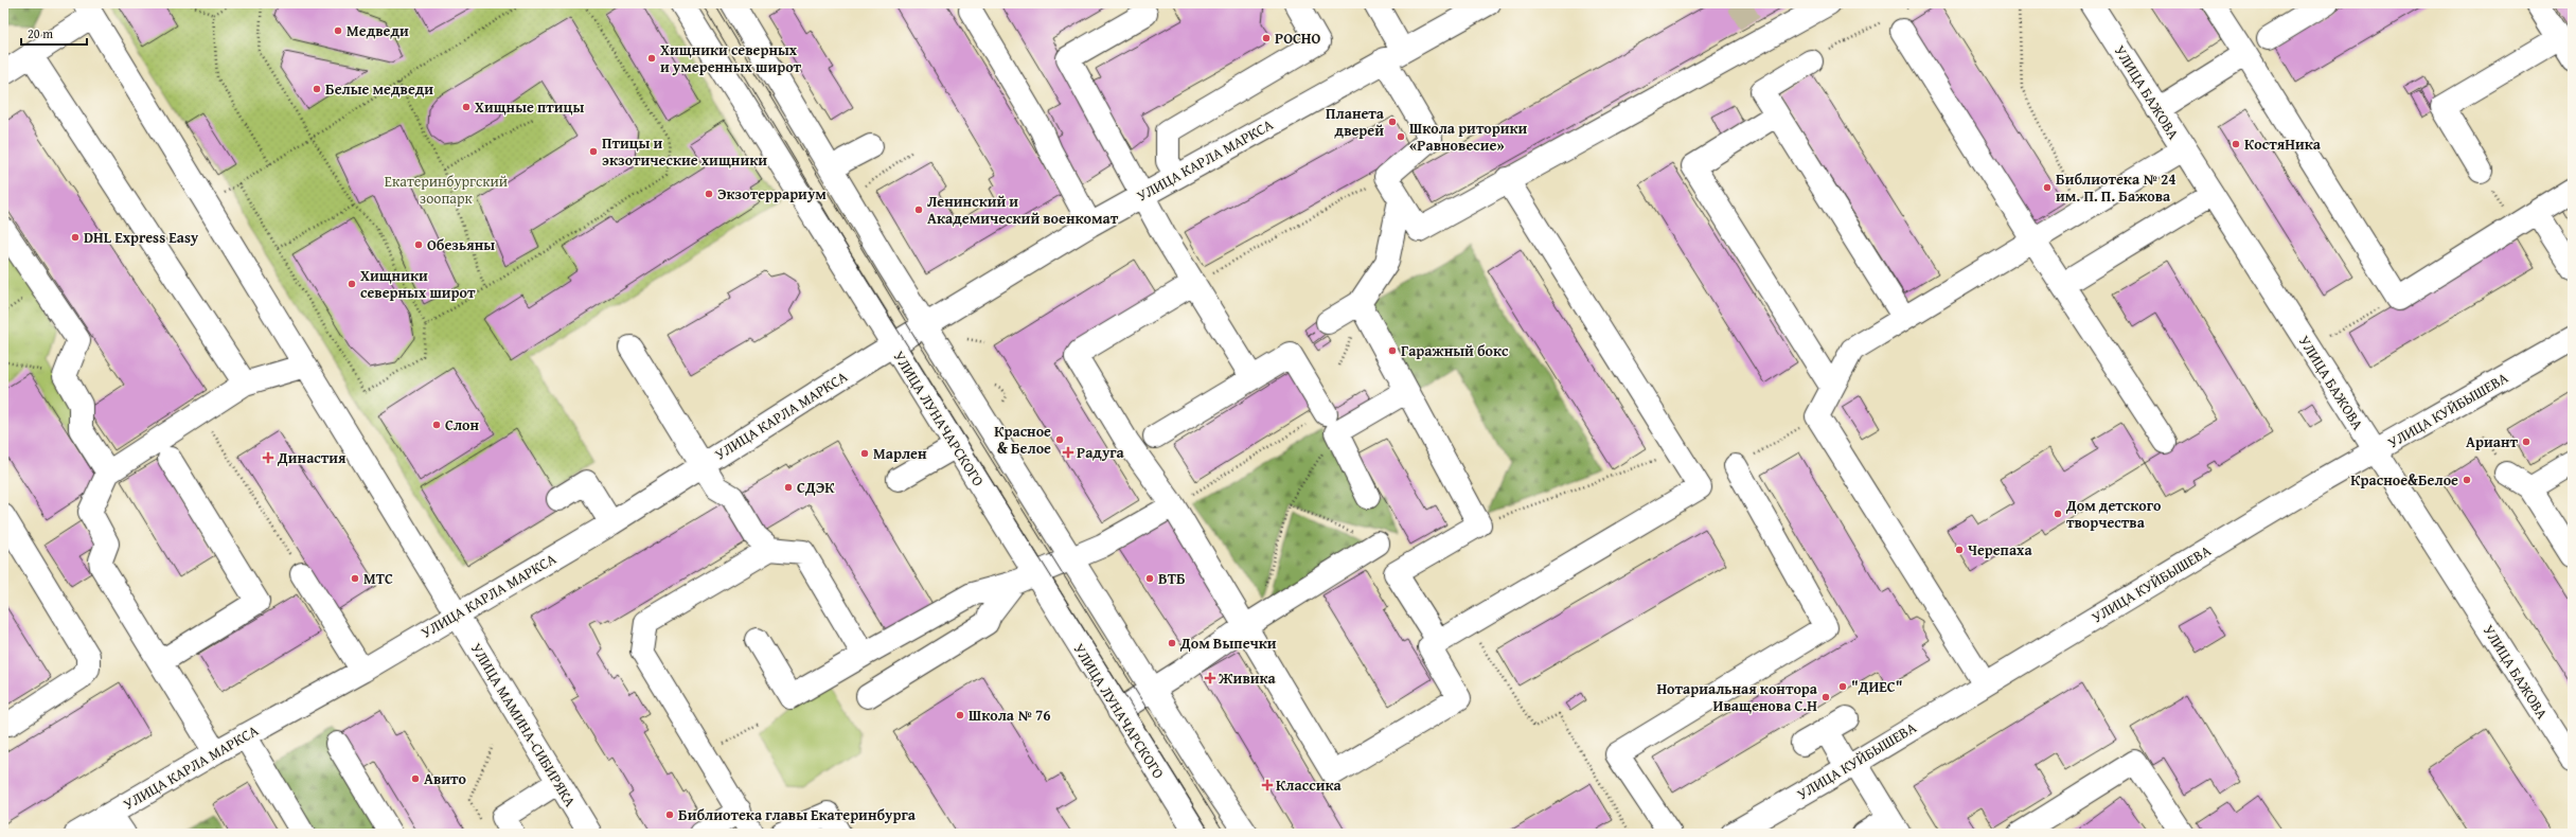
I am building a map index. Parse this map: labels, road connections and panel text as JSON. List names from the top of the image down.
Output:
{
  "streets": {
    "street": [
      "УЛИЦА БАЖОВА",
      "УЛИЦА КАРЛА МАРКСА",
      "УЛИЦА КУЙБЫШЕВА",
      "УЛИЦА ЛУНАЧАРСКОГО",
      "УЛИЦА МАМИНА-СИБИРЯКА"
    ]
  },
  "crossings": [
    ["УЛИЦА БАЖОВА", "УЛИЦА КУЙБЫШЕВА"],
    ["УЛИЦА КАРЛА МАРКСА", "УЛИЦА ЛУНАЧАРСКОГО"],
    ["УЛИЦА КАРЛА МАРКСА", "УЛИЦА МАМИНА-СИБИРЯКА"]
  ],
  "parks": ["Екатеринбургский зоопарк"],
  "places": {
    "other": [
      "Медведи",
      "РОСНО",
      "Хищники северных и умеренных широт",
      "Белые медведи",
      "Хищные птицы",
      "Планета дверей",
      "Школа риторики «Равновесие»",
      "КостяНика",
      "Птицы и экзотические хищники",
      "Библиотека № 24 им. П. П. Бажова",
      "Экзотеррариум",
      "Ленинский и Академический военкомат",
      "DHL Express Easy",
      "Обезьяны",
      "Хищники северных широт",
      "Гаражный бокс",
      "Слон",
      "Красное & Белое",
      "Ариант",
      "Марлен",
      "Красное&Белое",
      "СДЭК",
      "Дом детского творчества",
      "Черепаха",
      "МТС",
      "ВТБ",
      "Дом Выпечки",
      "\"ДИЕС\"",
      "Нотариальная контора Иващенова С.Н",
      "Школа № 76",
      "Авито",
      "Библиотека главы Екатеринбурга"
    ],
    "health": [
      "Радуга",
      "Династия",
      "Живика",
      "Классика"
    ]
  },
  "scale_bar": "20 m"
}
